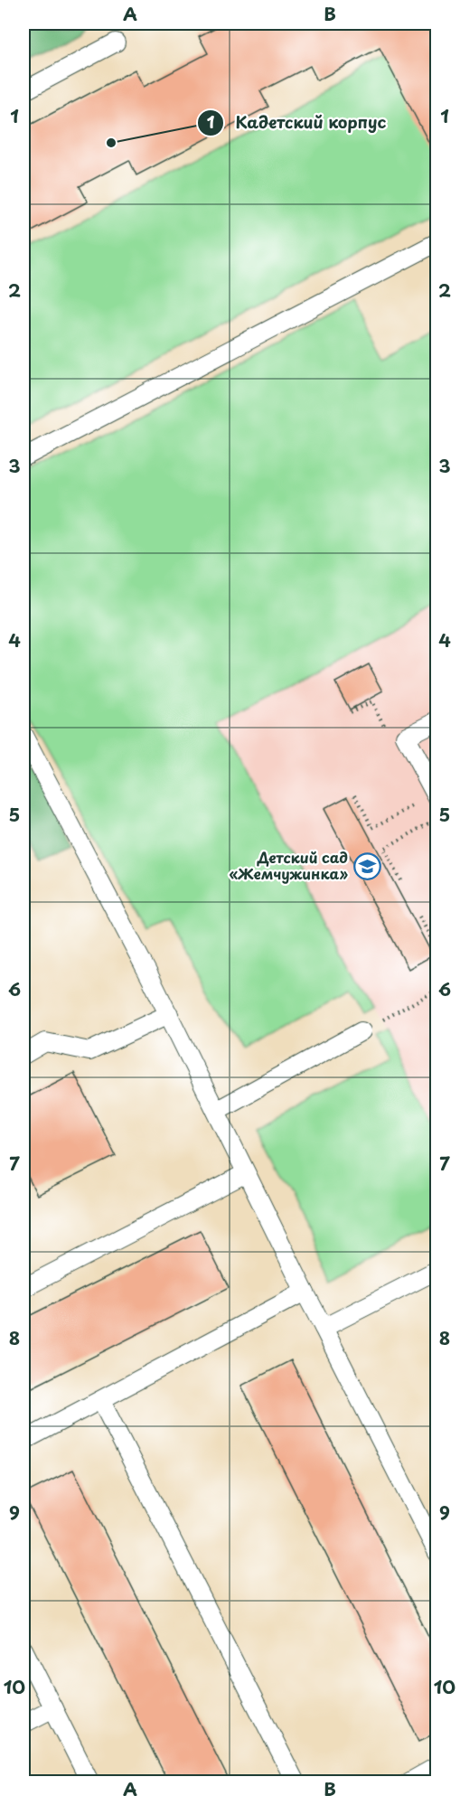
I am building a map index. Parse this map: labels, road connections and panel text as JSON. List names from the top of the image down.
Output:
{
  "places": {
    "other": ["Кадетский корпус"],
    "school or university": ["Детский сад «Жемчужинка»"]
  },
  "grid": {
    "columns": ["A", "B"],
    "rows": [
      "1",
      "2",
      "3",
      "4",
      "5",
      "6",
      "7",
      "8",
      "9",
      "10"
    ]
  }
}
